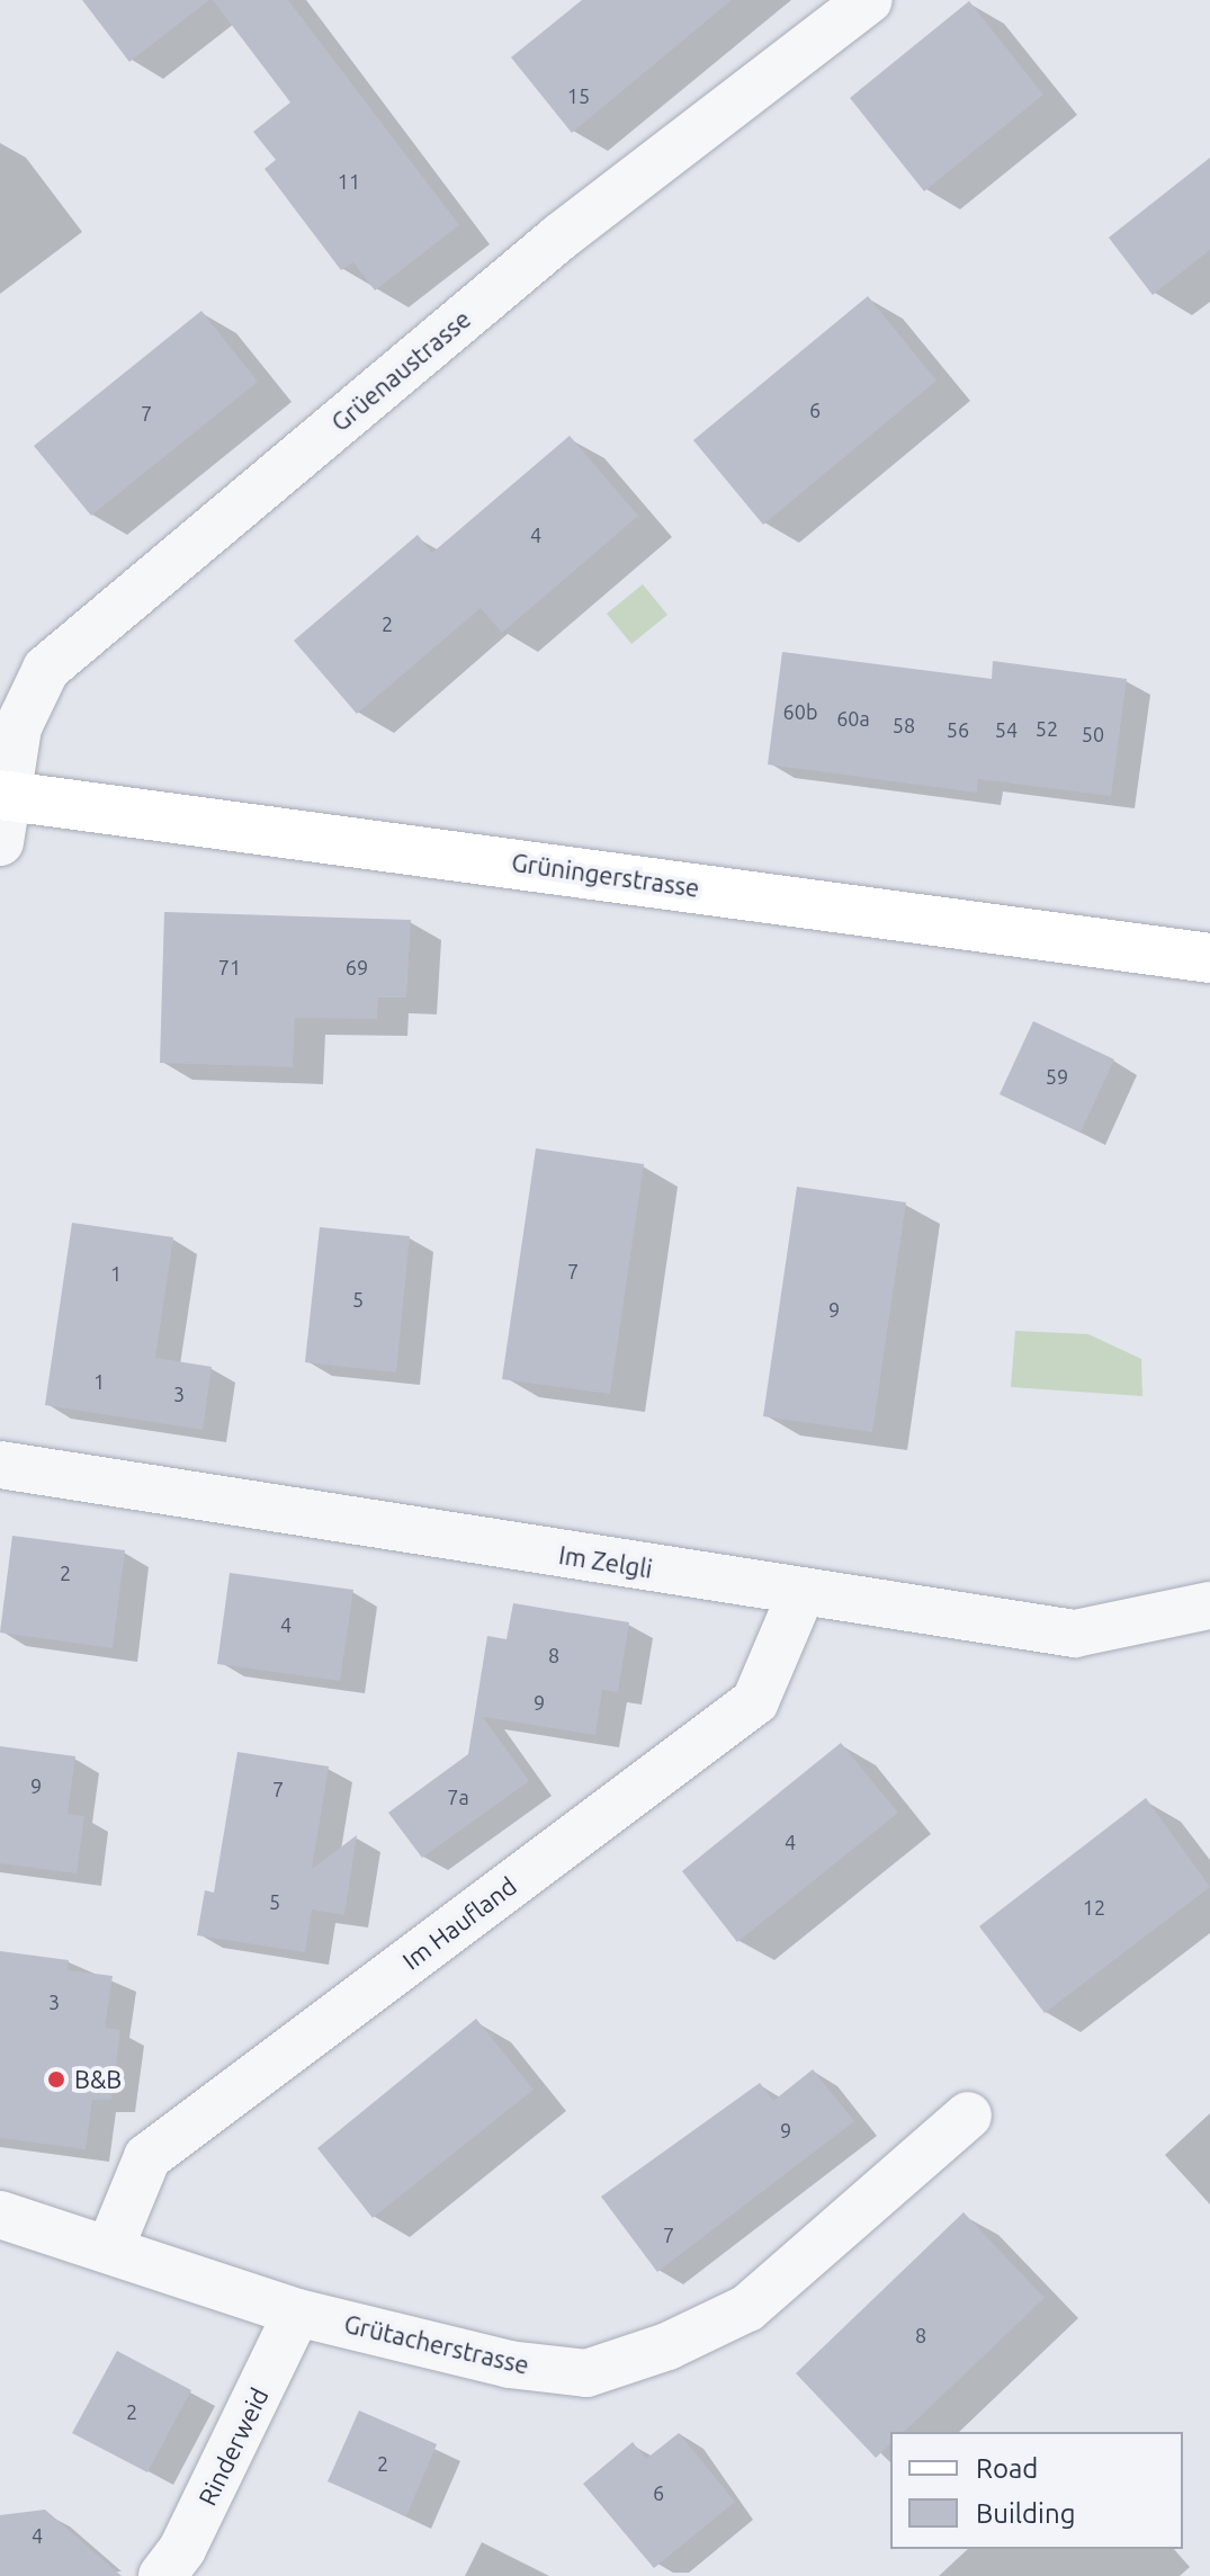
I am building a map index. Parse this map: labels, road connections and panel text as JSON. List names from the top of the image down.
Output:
{
  "streets": {
    "main road": ["Grüningerstrasse"],
    "street": [
      "Grüenaustrasse",
      "Im Zelgli",
      "Im Haufland",
      "Grütacherstrasse",
      "Rinderweid"
    ]
  },
  "crossings": [
    ["Grüenaustrasse", "Grüningerstrasse"],
    ["Im Zelgli", "Im Haufland"],
    ["Im Haufland", "Grütacherstrasse"],
    ["Grütacherstrasse", "Rinderweid"]
  ],
  "places": ["B&B"],
  "house_numbers": [
    "15",
    "11",
    "6",
    "7",
    "4",
    "2",
    "60b",
    "60a",
    "58",
    "52",
    "56",
    "54",
    "50",
    "71",
    "69",
    "59",
    "7",
    "1",
    "5",
    "9",
    "1",
    "3",
    "2",
    "4",
    "8",
    "9",
    "9",
    "7",
    "7a",
    "4",
    "5",
    "12",
    "3",
    "9",
    "7",
    "8",
    "2",
    "2",
    "6",
    "4"
  ],
  "legend": ["Road", "Building"]
}
